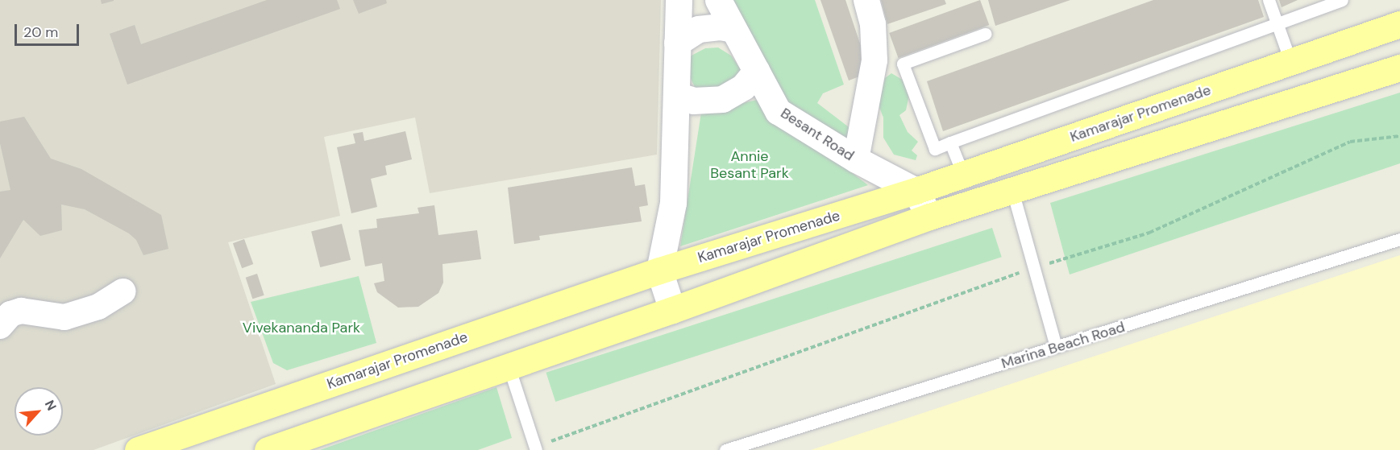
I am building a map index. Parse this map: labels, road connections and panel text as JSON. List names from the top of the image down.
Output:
{
  "streets": {
    "main road": ["Kamarajar Promenade", "Besant Road"],
    "lane": ["Marina Beach Road"]
  },
  "crossings": [
    ["Kamarajar Promenade", "Besant Road"]
  ],
  "parks": ["Annie Besant Park", "Vivekananda Park"],
  "scale_bar": "20 m",
  "north": "top right"
}
